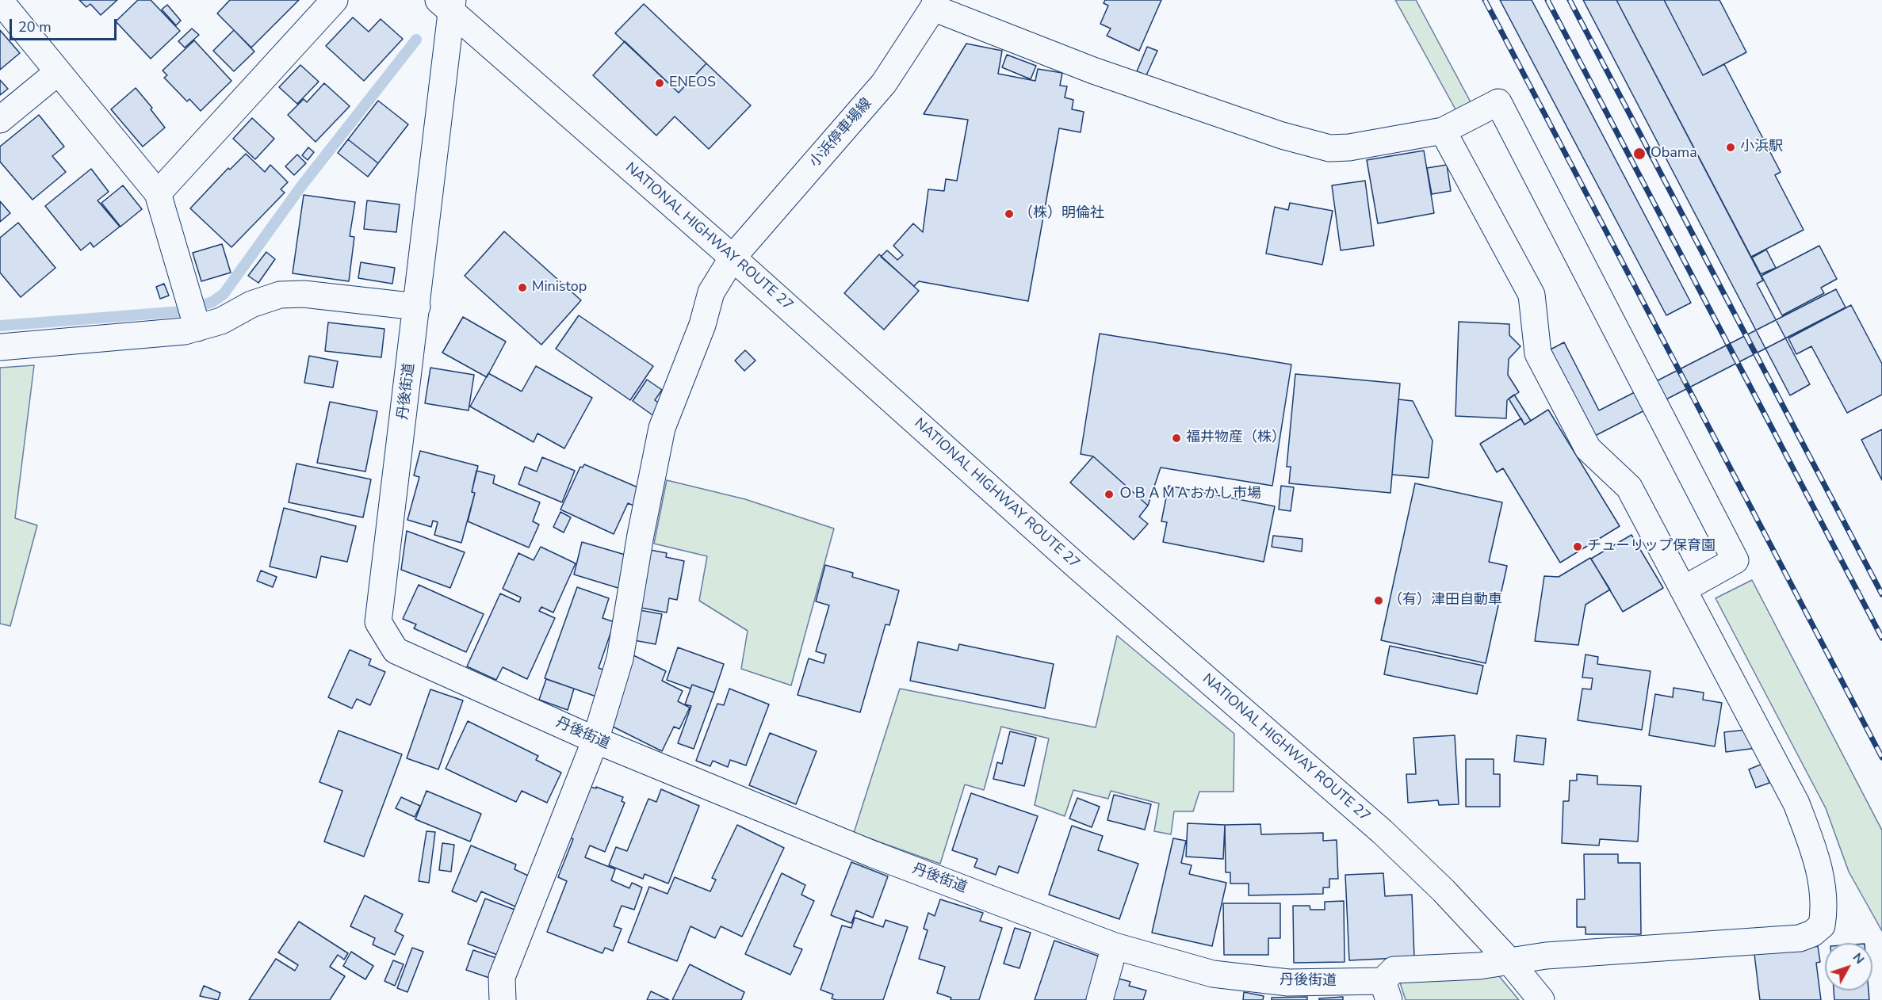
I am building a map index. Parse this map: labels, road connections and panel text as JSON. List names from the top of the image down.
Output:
{
  "streets": {
    "main road": ["小浜停車場線", "NATIONAL HIGHWAY ROUTE 27", "丹後街道"]
  },
  "crossings": [
    ["小浜停車場線", "NATIONAL HIGHWAY ROUTE 27"],
    ["小浜停車場線", "丹後街道"],
    ["NATIONAL HIGHWAY ROUTE 27", "丹後街道"]
  ],
  "places": [
    "ENEOS",
    "小浜駅",
    "Obama",
    "（株）明倫社",
    "Ministop",
    "福井物産（株）",
    "ＯＢＡＭＡおかし市場",
    "チューリップ保育園",
    "（有）津田自動車"
  ],
  "scale_bar": "20 m",
  "north": "top right"
}
